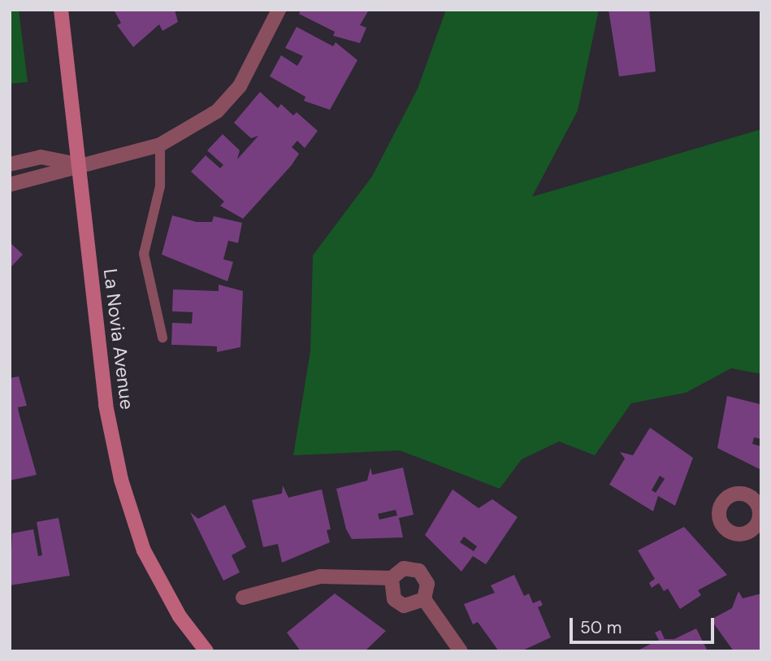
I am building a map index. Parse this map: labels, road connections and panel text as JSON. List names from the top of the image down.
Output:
{
  "streets": {
    "main road": ["La Novia Avenue"]
  },
  "scale_bar": "50 m"
}
